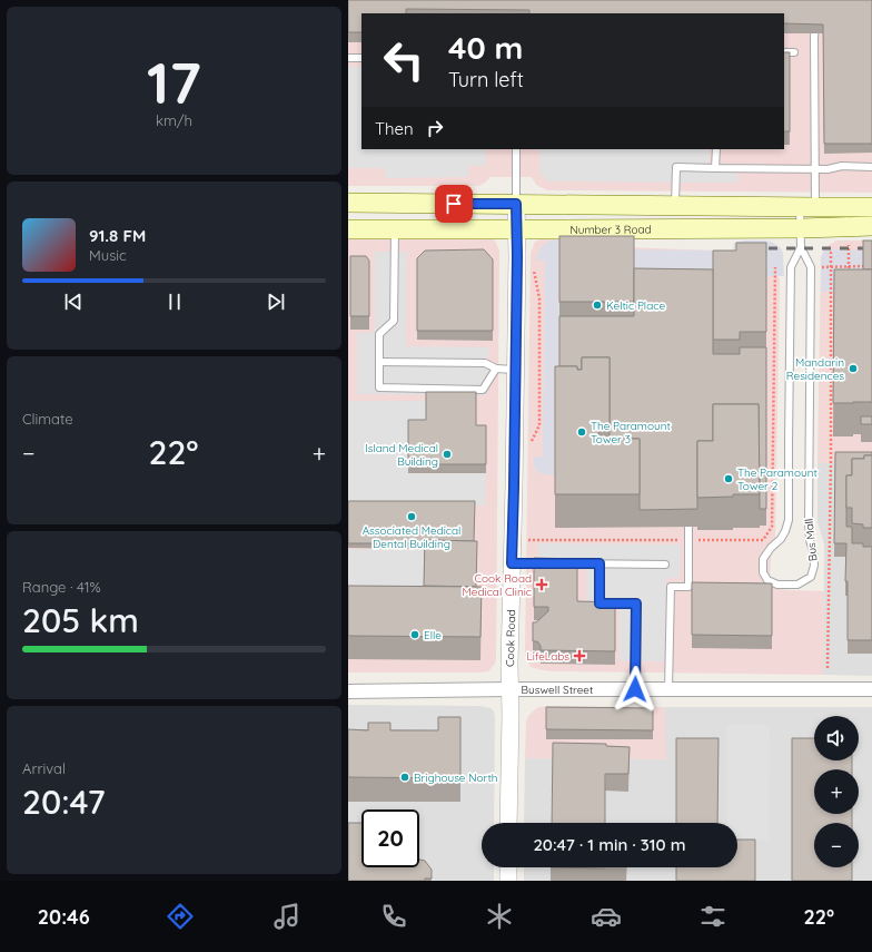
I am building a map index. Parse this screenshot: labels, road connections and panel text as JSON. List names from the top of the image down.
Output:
{
  "streets": {
    "main road": ["Number 3 Road"],
    "street": ["Cook Road", "Buswell Street"],
    "lane": ["Bus Mall"]
  },
  "crossings": [
    ["Number 3 Road", "Bus Mall"],
    ["Number 3 Road", "Cook Road"],
    ["Cook Road", "Buswell Street"]
  ],
  "places": {
    "other": [
      "Keltic Place",
      "Mandarin Residences",
      "The Paramount Tower 3",
      "Island Medical Building",
      "The Paramount Tower 2",
      "Associated Medical Dental Building",
      "Elle",
      "Brighouse North"
    ],
    "health": ["Cook Road Medical Clinic", "LifeLabs"]
  },
  "page": {
    "tile": [
      ["17", "km/h"],
      "Climate",
      ["Range · 41%", "205 km"],
      ["Arrival", "20:47"]
    ],
    "turn": ["40 m", "Turn left"],
    "then": "Then",
    "song": ["91.8 FM", "Music"],
    "heat": ["−", "22°", "+"],
    "map_buttons": ["+", "−"],
    "limit": "20",
    "trip": "20:47 · 1 min · 310 m",
    "tabs": ["20:46", "22°"]
  }
}
